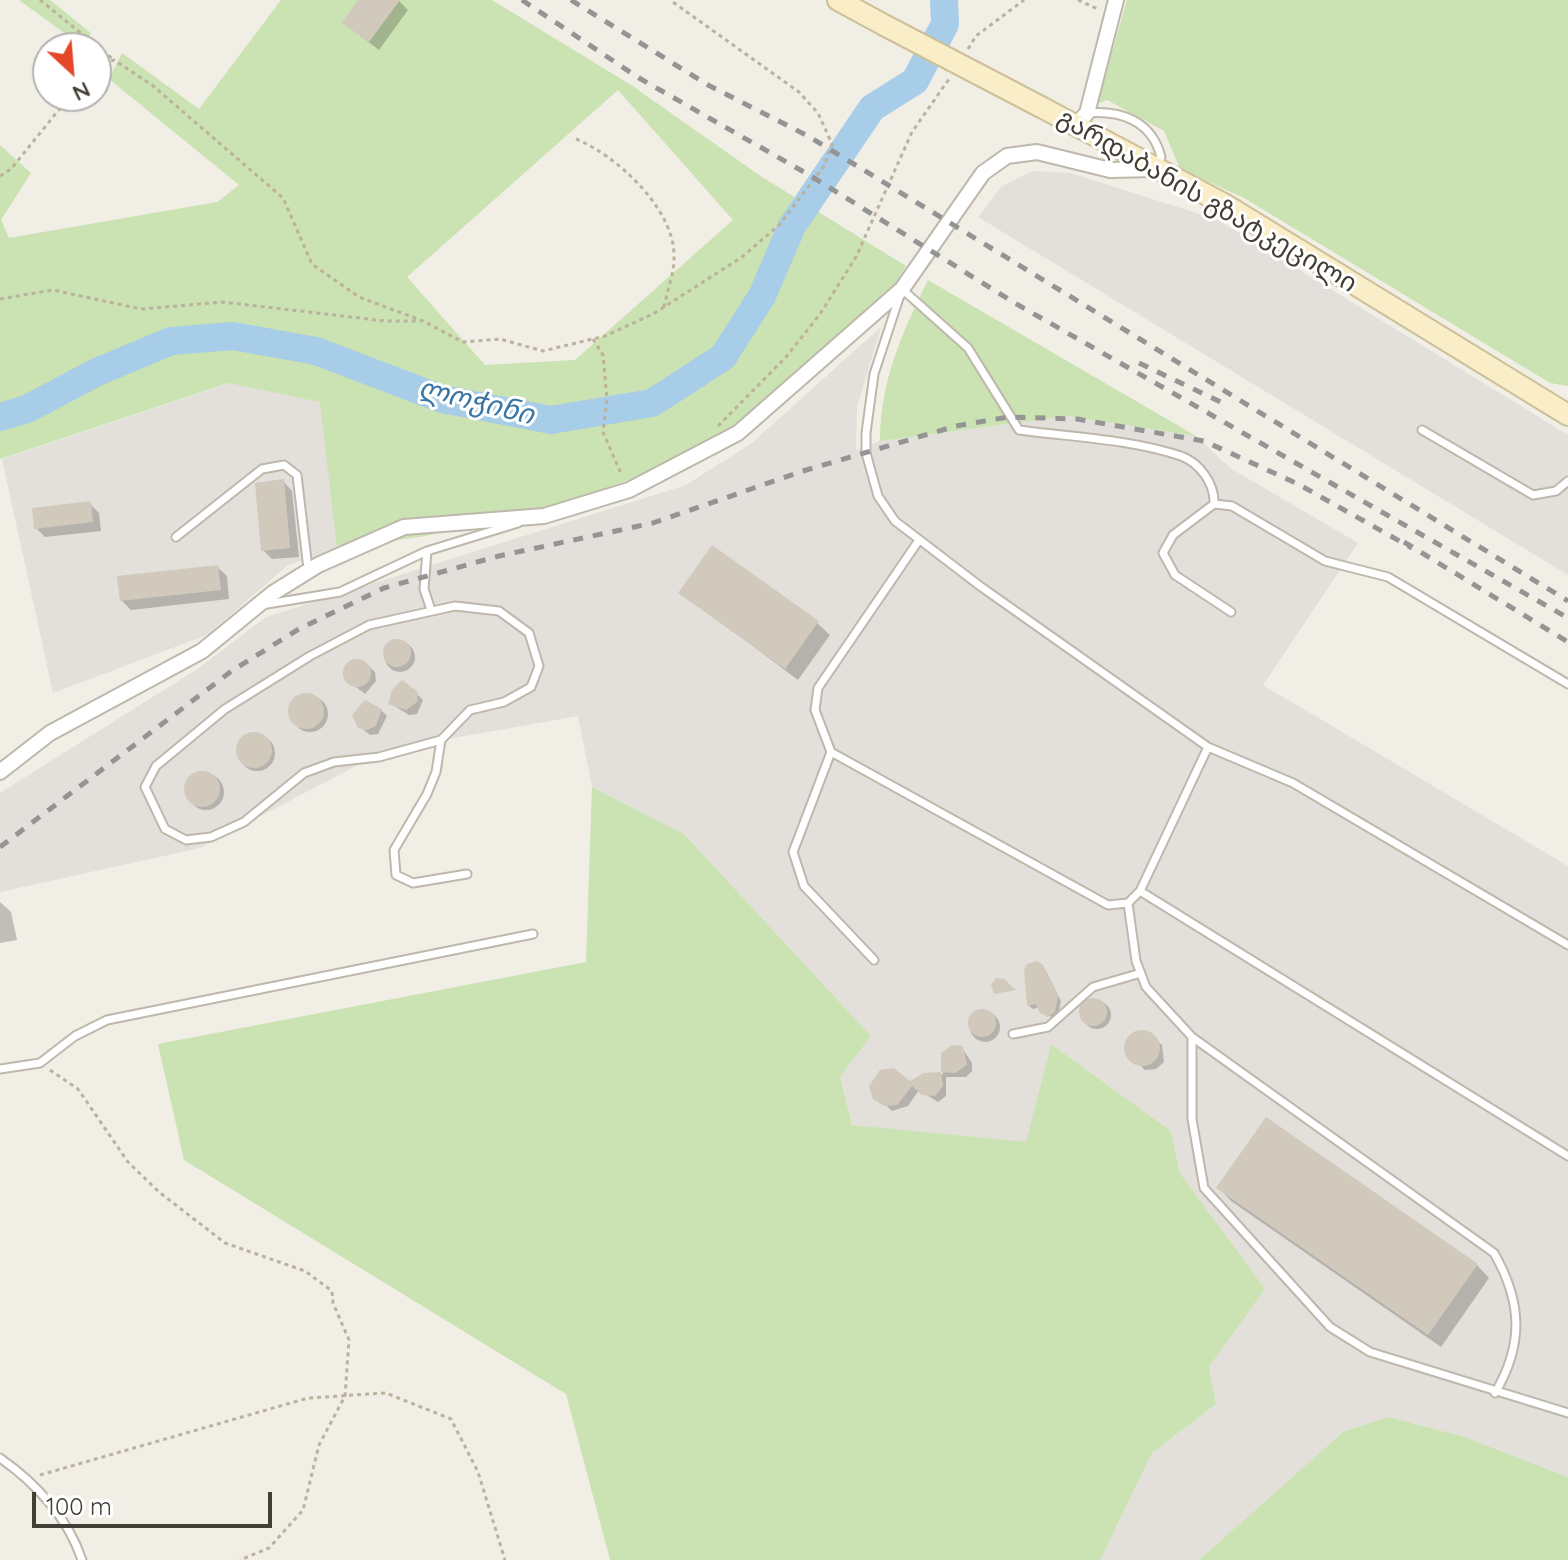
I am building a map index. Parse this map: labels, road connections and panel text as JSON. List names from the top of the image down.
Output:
{
  "streets": {
    "main road": ["გარდაბანის გზატკეცილი"]
  },
  "water": ["ლოჭინი"],
  "scale_bar": "100 m",
  "north": "bottom right"
}
